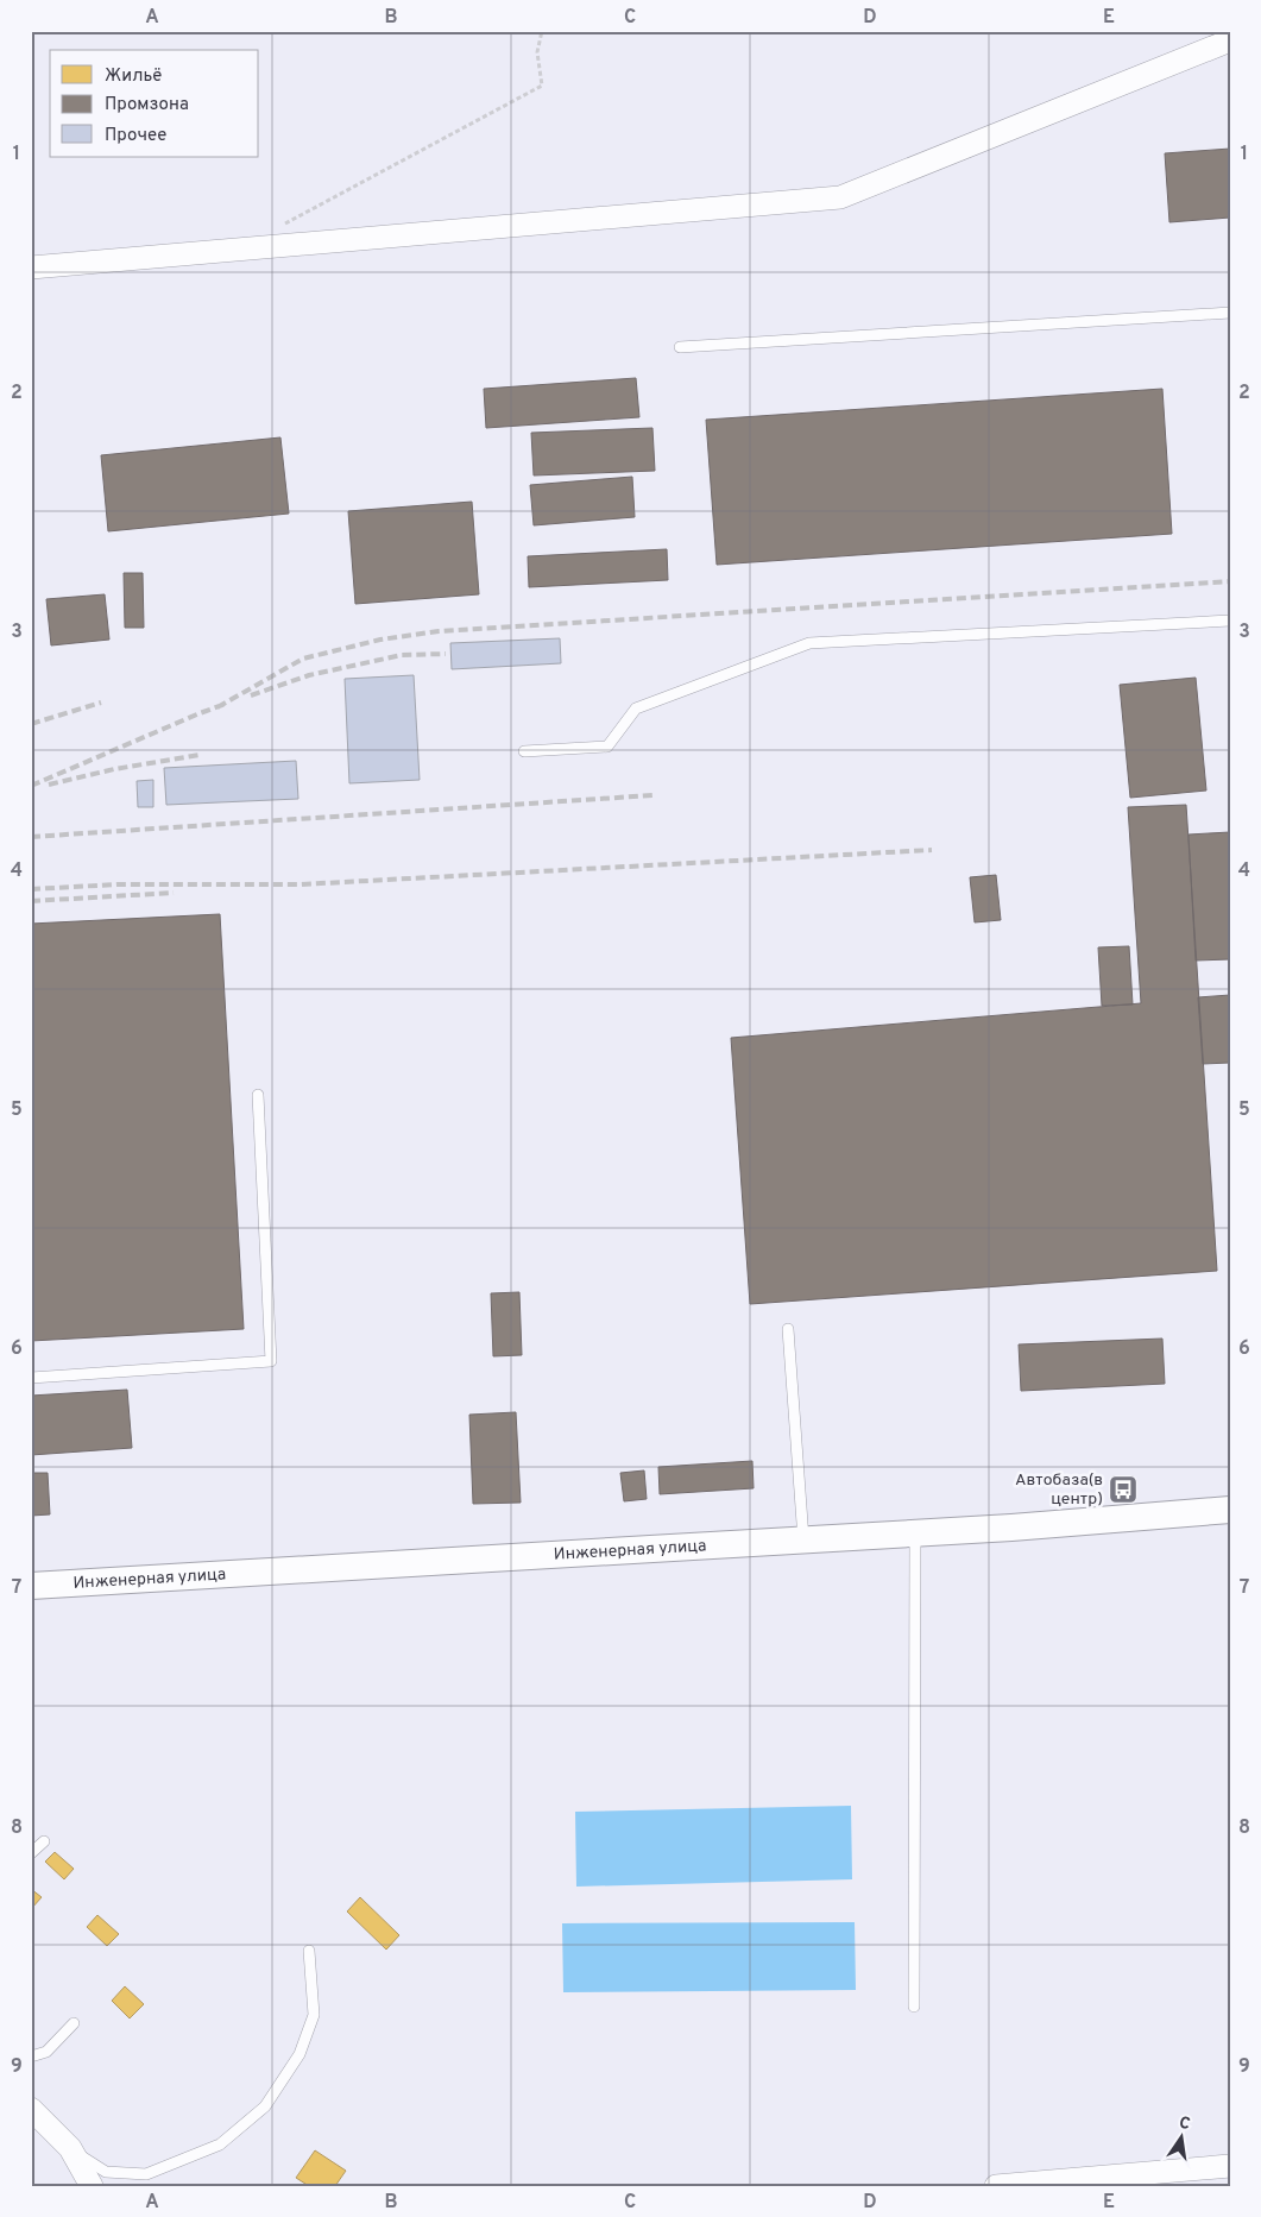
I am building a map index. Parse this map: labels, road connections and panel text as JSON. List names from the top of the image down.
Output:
{
  "streets": {
    "street": ["Инженерная улица"]
  },
  "places": {
    "bus stop": ["Автобаза(в центр)"]
  },
  "legend": ["Жильё", "Промзона", "Прочее"],
  "north": "top",
  "grid": {
    "columns": [
      "A",
      "B",
      "C",
      "D",
      "E"
    ],
    "rows": [
      "1",
      "2",
      "3",
      "4",
      "5",
      "6",
      "7",
      "8",
      "9"
    ]
  }
}
